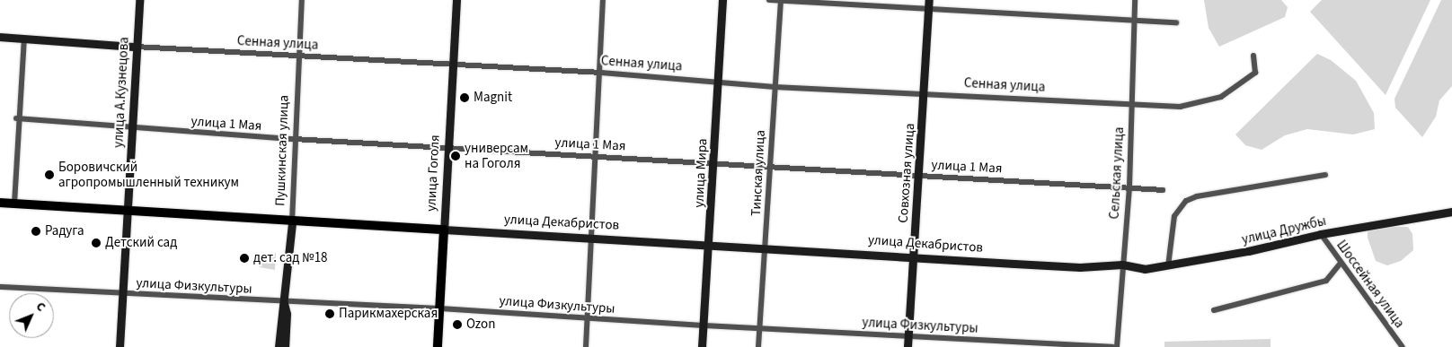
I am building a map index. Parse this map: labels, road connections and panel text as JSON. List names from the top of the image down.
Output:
{
  "streets": {
    "main road": ["улица Гоголя", "улица Декабристов"],
    "street": [
      "Сенная улица",
      "улица А.Кузнецова",
      "улица 1 Мая",
      "Пушкинская улица",
      "улица Мира",
      "Тинская улица",
      "Совхозная улица",
      "Сельская улица",
      "улица Дружбы",
      "Шоссейная улица",
      "улица Физкультуры"
    ]
  },
  "crossings": [
    ["Сенная улица", "улица А.Кузнецова"],
    ["Сенная улица", "Пушкинская улица"],
    ["Сенная улица", "улица Гоголя"],
    ["Сенная улица", "улица Мира"],
    ["Сенная улица", "Тинская улица"],
    ["Сенная улица", "Совхозная улица"],
    ["Сенная улица", "Сельская улица"],
    ["улица А.Кузнецова", "улица 1 Мая"],
    ["улица А.Кузнецова", "улица Декабристов"],
    ["улица А.Кузнецова", "улица Физкультуры"],
    ["улица 1 Мая", "Пушкинская улица"],
    ["улица 1 Мая", "улица Гоголя"],
    ["улица 1 Мая", "улица Мира"],
    ["улица 1 Мая", "Тинская улица"],
    ["улица 1 Мая", "Совхозная улица"],
    ["улица 1 Мая", "Сельская улица"],
    ["Пушкинская улица", "улица Декабристов"],
    ["Пушкинская улица", "улица Физкультуры"],
    ["улица Гоголя", "улица Декабристов"],
    ["улица Гоголя", "улица Физкультуры"],
    ["улица Мира", "улица Декабристов"],
    ["улица Мира", "улица Физкультуры"],
    ["Тинская улица", "улица Декабристов"],
    ["Тинская улица", "улица Физкультуры"],
    ["Совхозная улица", "улица Декабристов"],
    ["Совхозная улица", "улица Физкультуры"],
    ["Сельская улица", "улица Декабристов"],
    ["Сельская улица", "улица Дружбы"],
    ["улица Декабристов", "улица Дружбы"],
    ["улица Дружбы", "Шоссейная улица"]
  ],
  "places": [
    "Magnit",
    "универсам на Гоголя",
    "Боровичский агропромышленный техникум",
    "Радуга",
    "Детский сад",
    "дет. сад №18",
    "Парикмахерская",
    "Ozon"
  ],
  "north": "top right"
}
